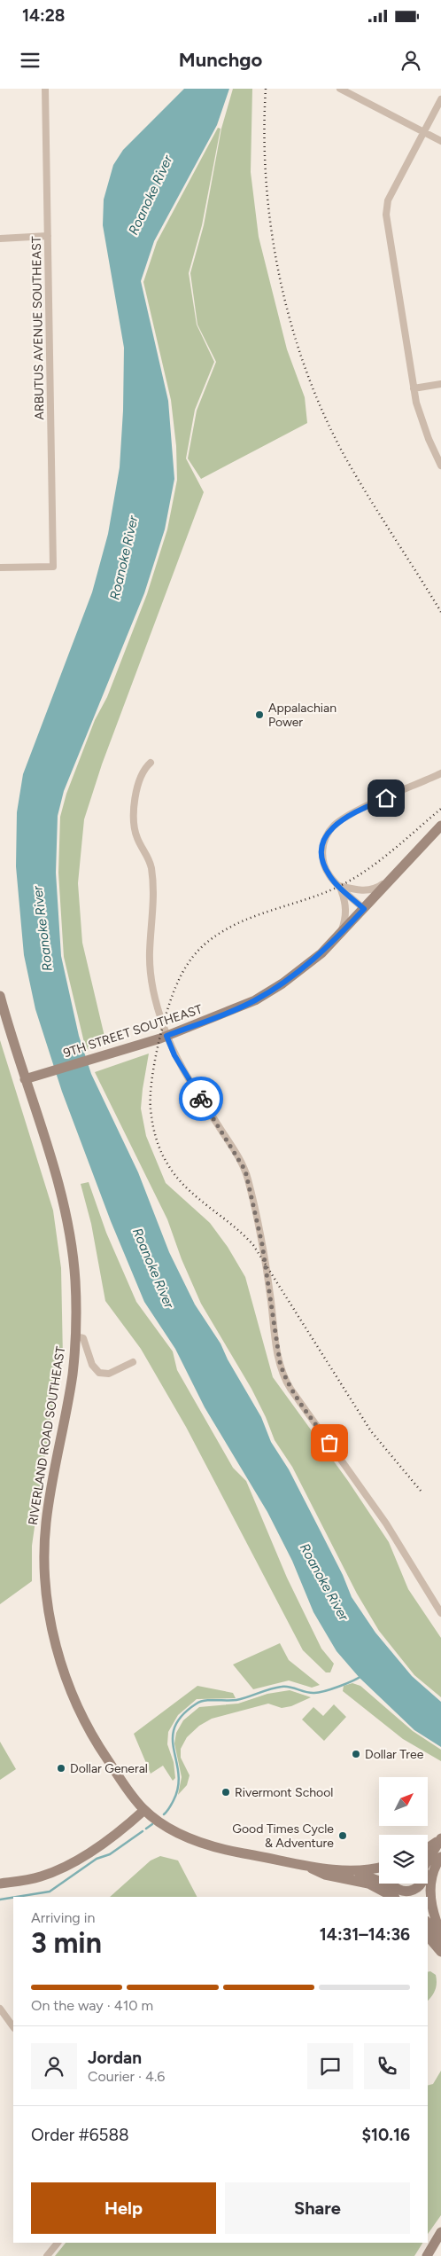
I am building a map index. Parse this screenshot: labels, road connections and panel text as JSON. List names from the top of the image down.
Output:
{
  "streets": {
    "main road": ["9TH STREET SOUTHEAST", "RIVERLAND ROAD SOUTHEAST"],
    "street": ["ARBUTUS AVENUE SOUTHEAST"]
  },
  "crossings": [
    ["9TH STREET SOUTHEAST", "RIVERLAND ROAD SOUTHEAST"]
  ],
  "water": ["Roanoke River"],
  "places": [
    "Appalachian Power",
    "Dollar Tree",
    "Dollar General",
    "Rivermont School",
    "Good Times Cycle & Adventure"
  ],
  "north": "top right",
  "page": {
    "status": "14:28",
    "header": "Munchgo",
    "heading": ["3 min", "Arriving in", "14:31–14:36"],
    "panel": [
      "Jordan",
      "Courier · 4.6",
      "Order #6588",
      "$10.16"
    ],
    "bar": "On the way · 410 m",
    "buttons": ["Help", "Share"]
  }
}
